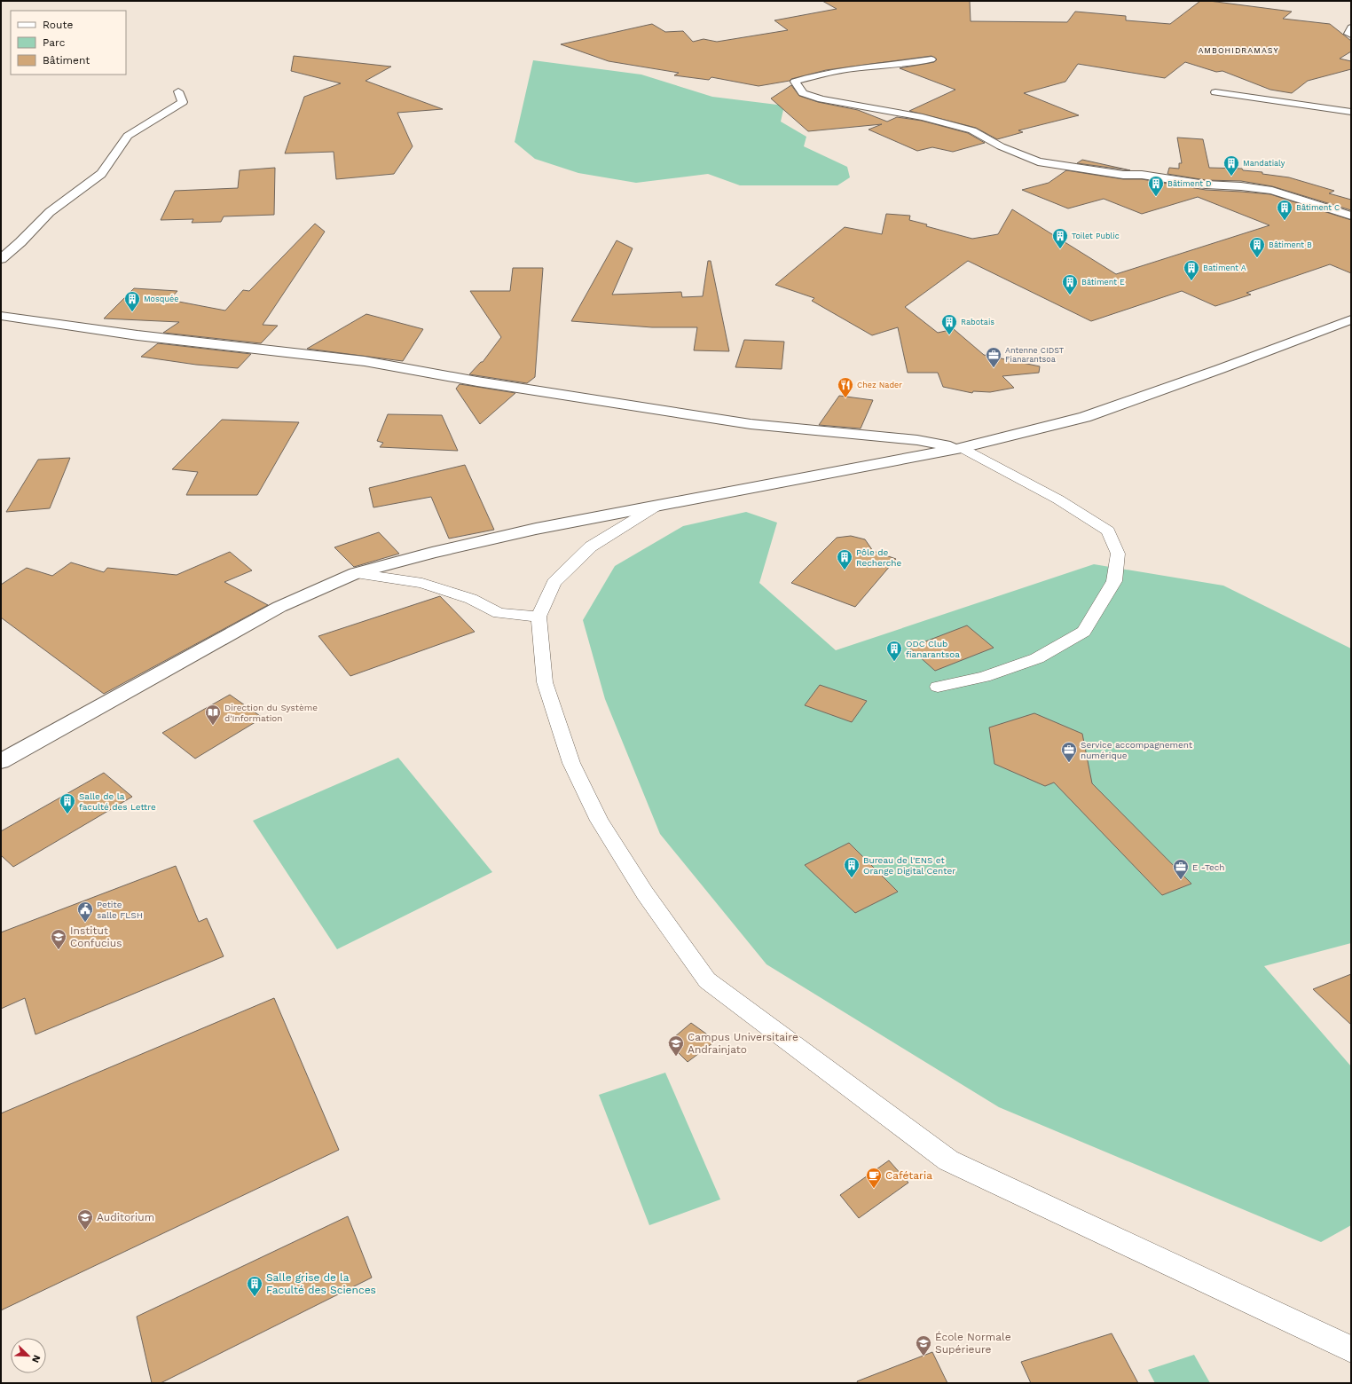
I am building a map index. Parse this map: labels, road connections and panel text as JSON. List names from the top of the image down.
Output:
{
  "districts": ["AMBOHIDRAMASY"],
  "places": {
    "building": [
      "Mandatialy",
      "Bâtiment D",
      "Bâtiment C",
      "Toilet Public",
      "Bâtiment B",
      "Batiment A",
      "Bâtiment E",
      "Mosquée",
      "Rabotais",
      "Pôle de Recherche",
      "ODC Club fianarantsoa",
      "Salle de la faculté des Lettre",
      "Bureau de l'ENS et Orange Digital Center",
      "Salle grise de la Faculté des Sciences"
    ],
    "office": ["Antenne CIDST Fianarantsoa", "Service accompagnement numérique", "E -Tech"],
    "restaurant": ["Chez Nader"],
    "library": ["Direction du Système d'Information"],
    "public building": ["Petite salle FLSH"],
    "school or university": [
      "Institut Confucius",
      "Campus Universitaire Andrainjato",
      "Auditorium",
      "École Normale Supérieure"
    ],
    "cafe": ["Cafétaria"]
  },
  "legend": ["Route", "Parc", "Bâtiment"],
  "north": "bottom right"
}
